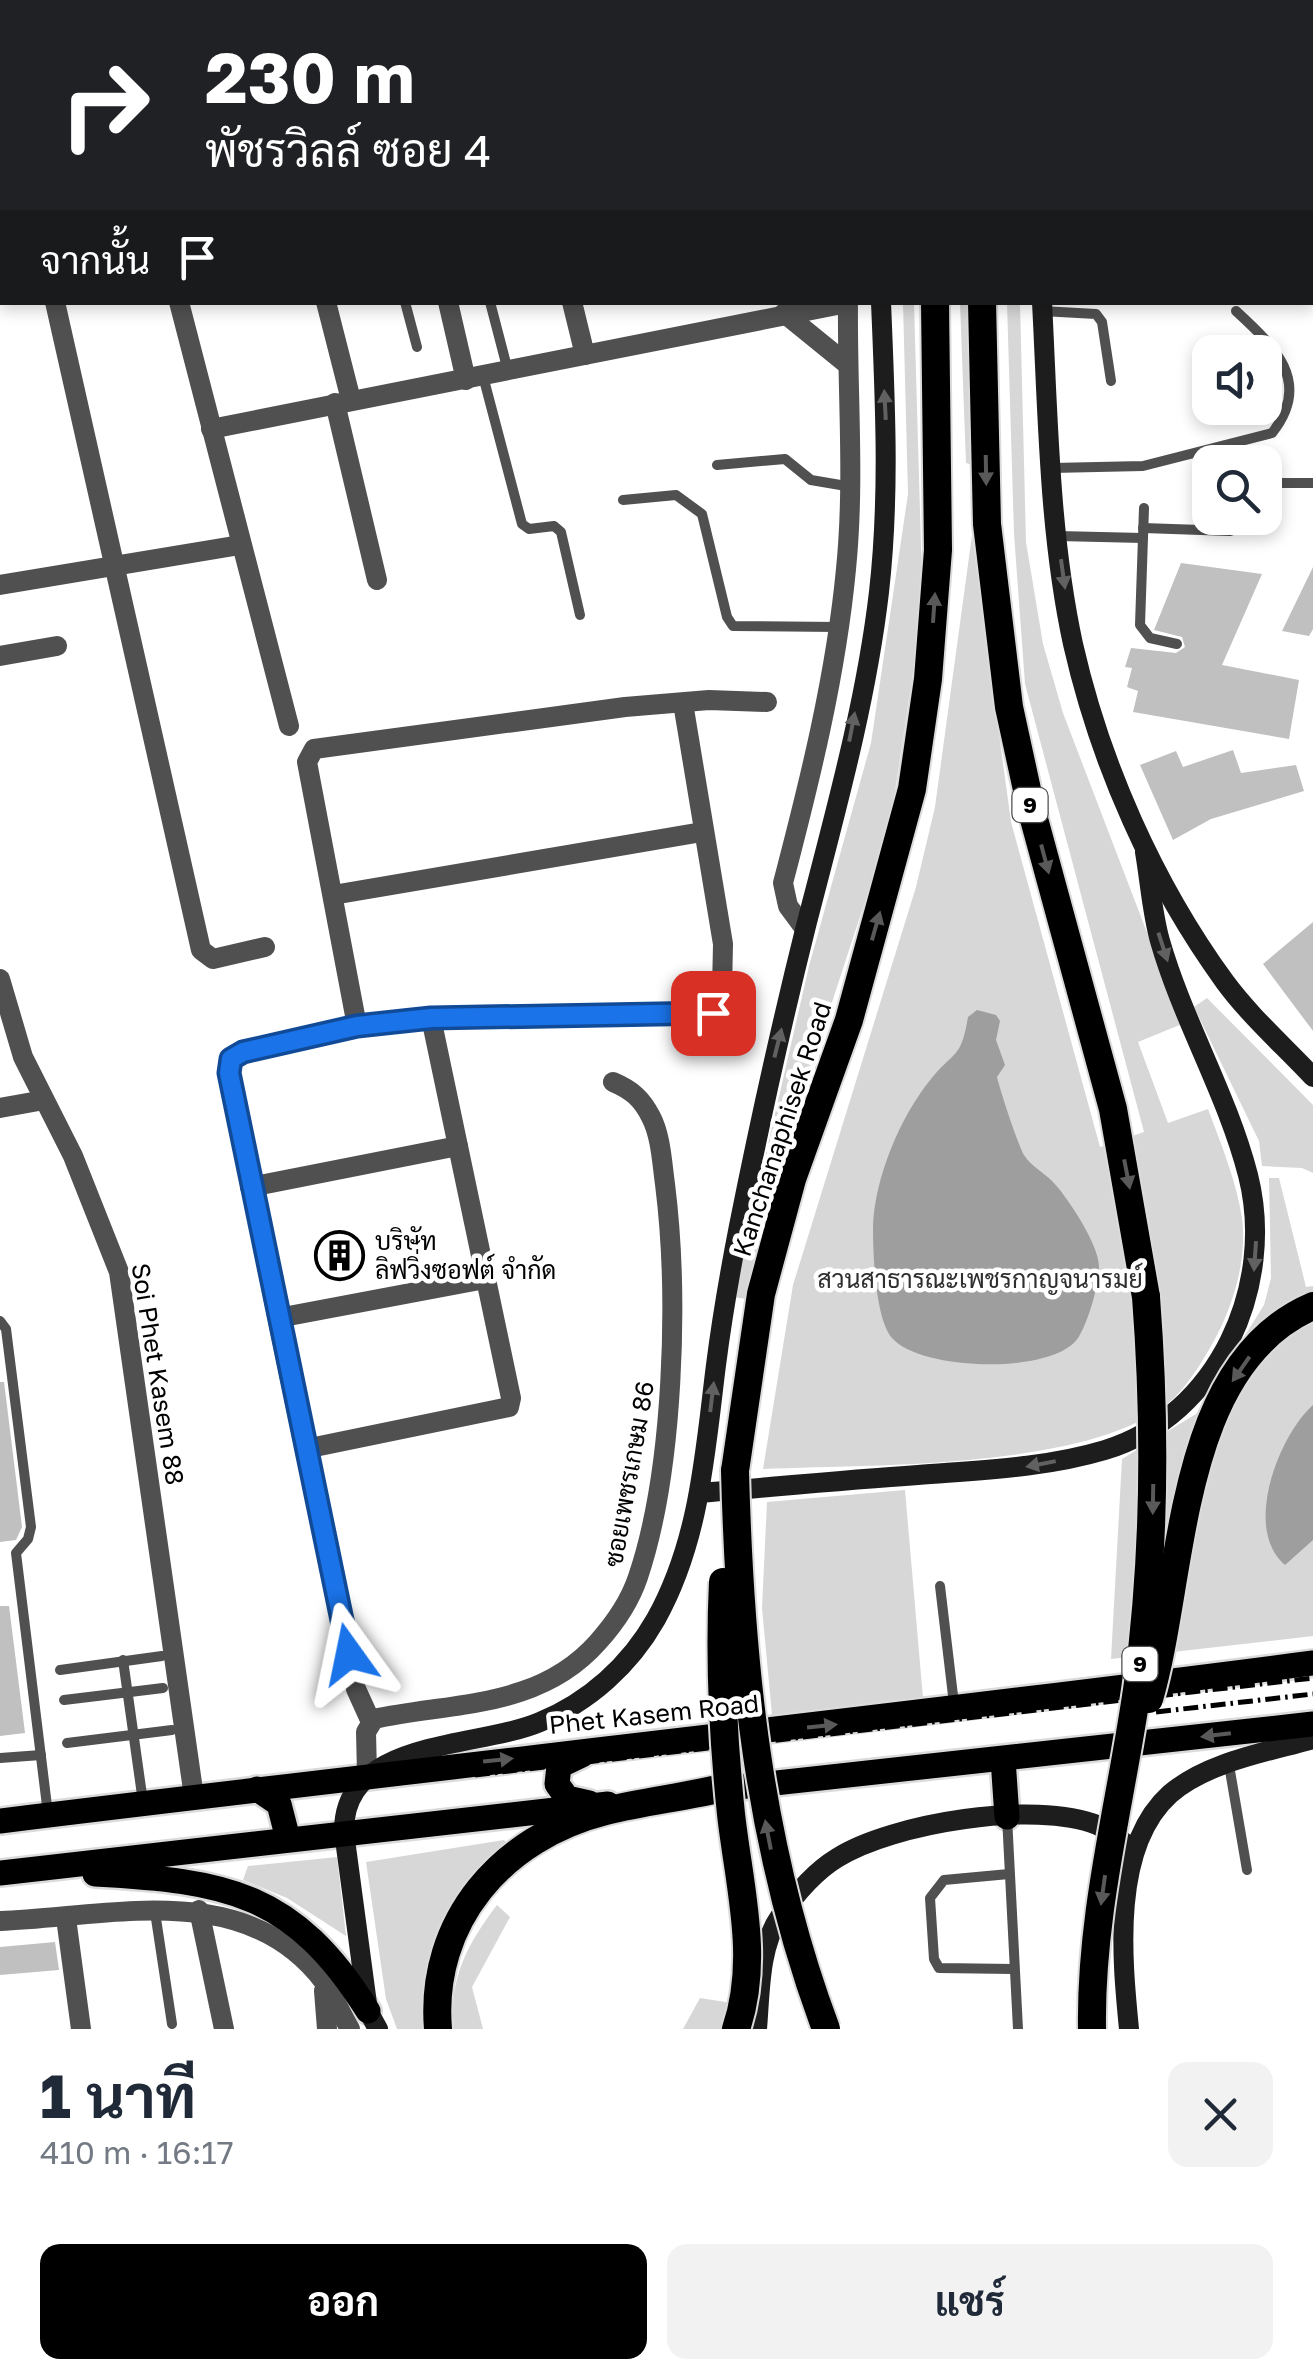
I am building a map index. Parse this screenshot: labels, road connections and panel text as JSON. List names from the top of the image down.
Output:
{
  "streets": {
    "highway": ["9", "Kanchanaphisek Road"],
    "main road": ["Phet Kasem Road"],
    "street": ["Soi Phet Kasem 88", "ซอยเพชรเกษม 86"]
  },
  "crossings": [
    ["Soi Phet Kasem 88", "Phet Kasem Road"]
  ],
  "parks": ["สวนสาธารณะเพชรกาญจนารมย์"],
  "places": {
    "building": ["บริษัท ลิฟวิ่งซอฟต์ จำกัด"]
  },
  "page": {
    "turn": ["230 m", "พัชรวิลล์ ซอย 4"],
    "then": "จากนั้น",
    "heading": ["1 นาที", "410 m · 16:17"],
    "buttons": ["ออก", "แชร์"]
  }
}
